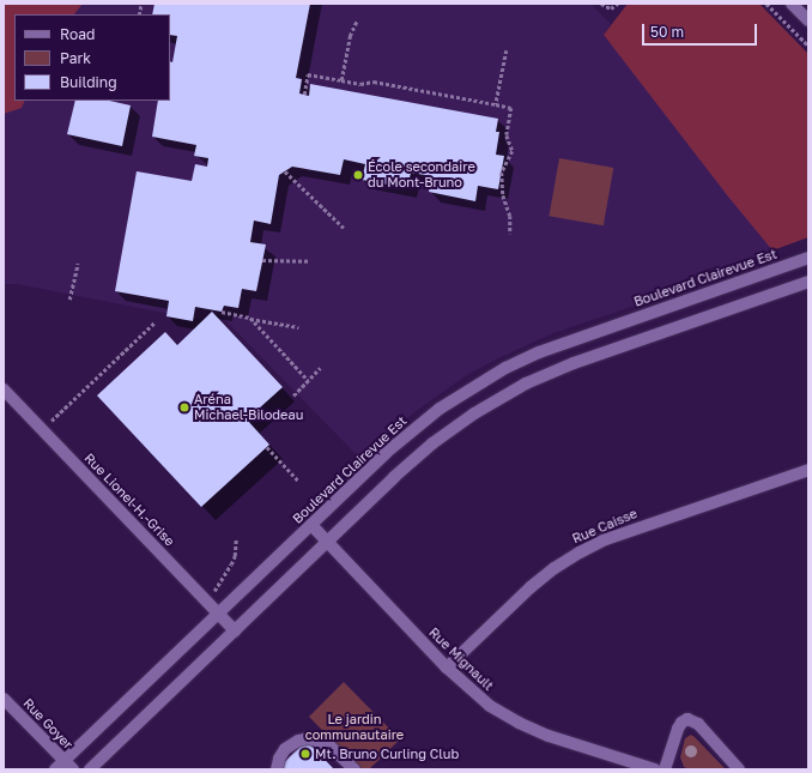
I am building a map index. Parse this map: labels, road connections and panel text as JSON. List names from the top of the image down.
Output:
{
  "streets": {
    "street": [
      "Boulevard Clairevue Est",
      "Rue Lionel-H.-Grise",
      "Rue Caisse",
      "Rue Mignault",
      "Rue Goyer"
    ]
  },
  "crossings": [
    ["Boulevard Clairevue Est", "Rue Lionel-H.-Grise"],
    ["Boulevard Clairevue Est", "Rue Mignault"],
    ["Boulevard Clairevue Est", "Rue Goyer"],
    ["Rue Caisse", "Rue Mignault"]
  ],
  "parks": ["Le jardin communautaire"],
  "places": ["École secondaire du Mont-Bruno", "Aréna Michael-Bilodeau", "Mt. Bruno Curling Club"],
  "legend": ["Road", "Park", "Building"],
  "scale_bar": "50 m"
}
